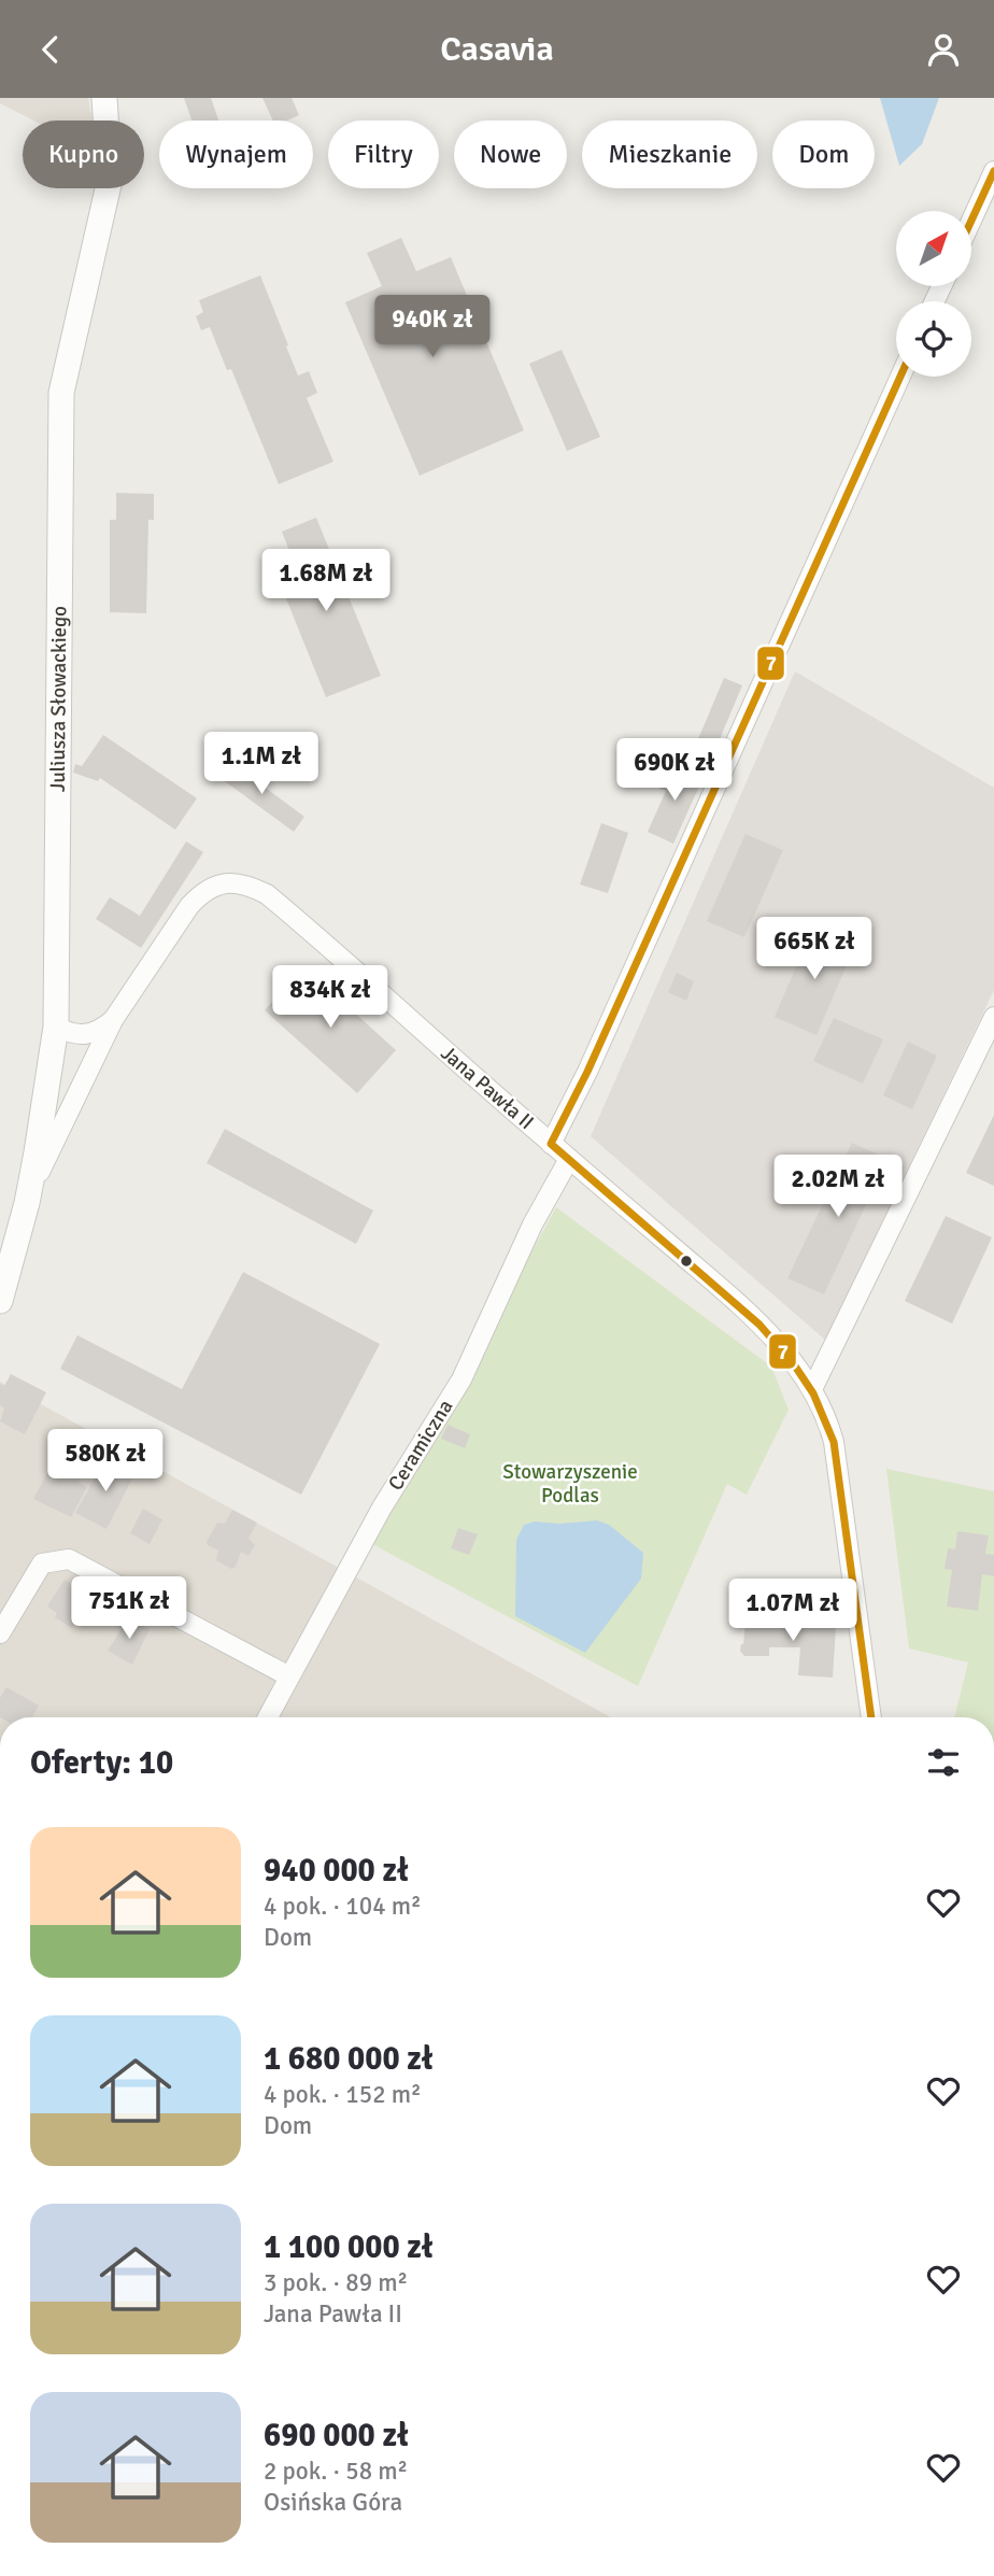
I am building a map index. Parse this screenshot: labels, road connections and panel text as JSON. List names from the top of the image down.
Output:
{
  "streets": {
    "street": ["Juliusza Słowackiego", "Jana Pawła II", "Ceramiczna"]
  },
  "crossings": [
    ["Juliusza Słowackiego", "Jana Pawła II"],
    ["Jana Pawła II", "Ceramiczna"]
  ],
  "parks": ["Stowarzyszenie Podlas"],
  "lines": ["transit line 7"],
  "north": "top right",
  "page": {
    "header": "Casavia",
    "chip": [
      "Kupno",
      "Wynajem",
      "Filtry",
      "Nowe",
      "Mieszkanie",
      "Dom"
    ],
    "price": [
      "940K zł",
      "1.68M zł",
      "1.1M zł",
      "690K zł",
      "665K zł",
      "834K zł",
      "2.02M zł",
      "580K zł",
      "751K zł",
      "1.07M zł"
    ],
    "heading": "Oferty: 10",
    "list": [
      {
        "name": "940 000 zł",
        "note": "4 pok. · 104 m² · Dom"
      },
      {
        "name": "1 680 000 zł",
        "note": "4 pok. · 152 m² · Dom"
      },
      {
        "name": "1 100 000 zł",
        "note": "3 pok. · 89 m² · Jana Pawła II"
      },
      {
        "name": "690 000 zł",
        "note": "2 pok. · 58 m² · Osińska Góra"
      }
    ]
  }
}
